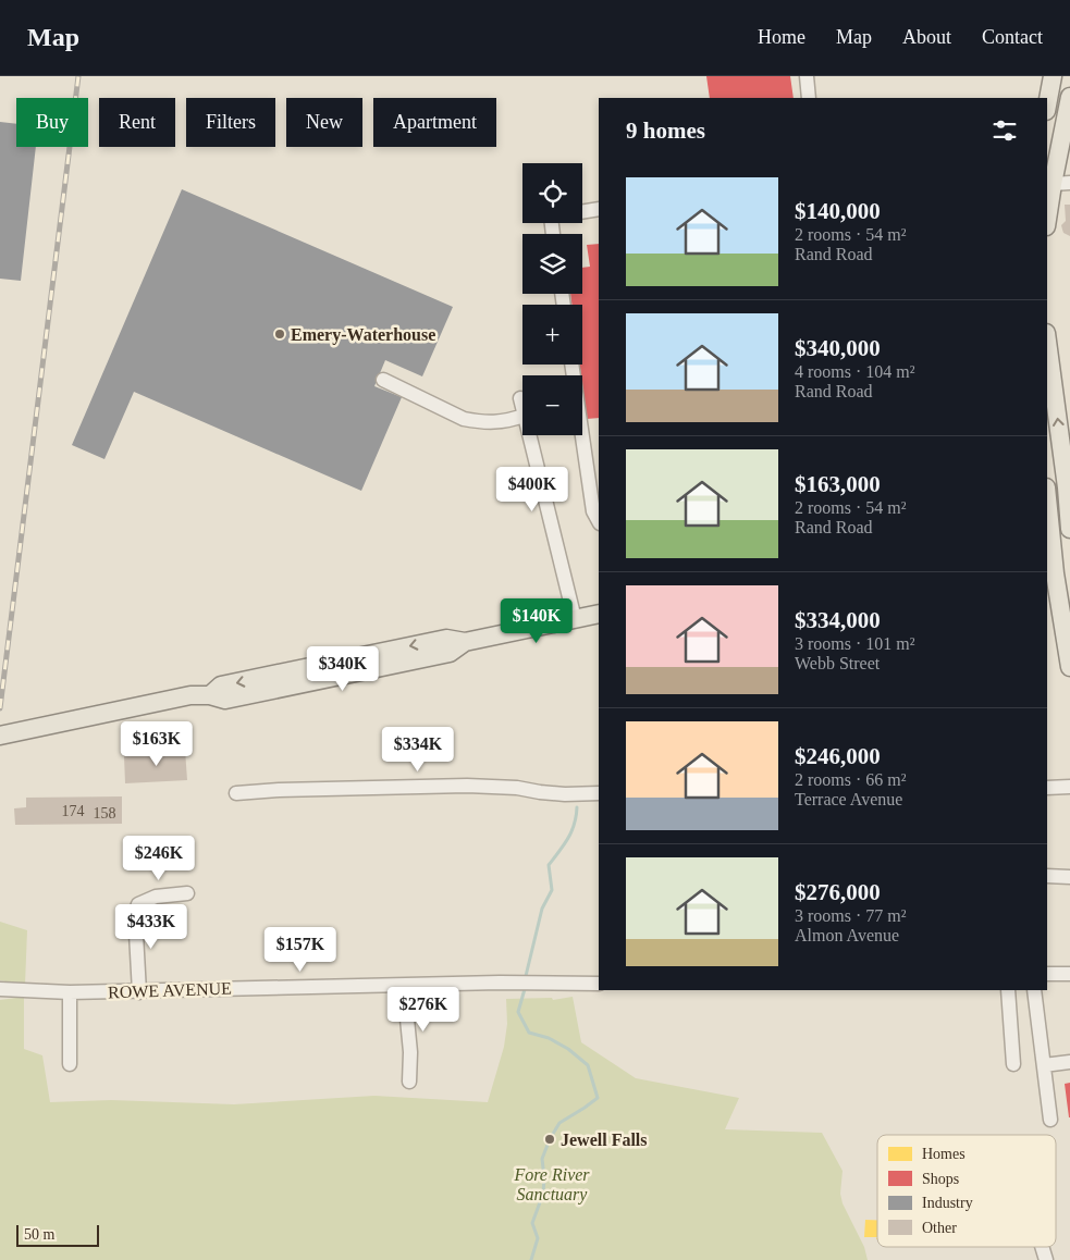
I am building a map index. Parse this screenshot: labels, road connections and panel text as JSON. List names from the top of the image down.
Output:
{
  "streets": {
    "street": ["ROWE AVENUE"]
  },
  "parks": ["Fore River Sanctuary"],
  "places": ["Emery-Waterhouse", "Jewell Falls"],
  "house_numbers": ["174", "158"],
  "legend": [
    "Homes",
    "Shops",
    "Industry",
    "Other"
  ],
  "scale_bar": "50 m",
  "page": {
    "header": "Map",
    "nav": [
      "Home",
      "Map",
      "About",
      "Contact"
    ],
    "chip": [
      "Buy",
      "Rent",
      "Filters",
      "New",
      "Apartment"
    ],
    "heading": "9 homes",
    "map_buttons": ["+", "−"],
    "list": [
      {
        "name": "$140,000",
        "note": "2 rooms · 54 m² · Rand Road"
      },
      {
        "name": "$340,000",
        "note": "4 rooms · 104 m² · Rand Road"
      },
      {
        "name": "$163,000",
        "note": "2 rooms · 54 m² · Rand Road"
      },
      {
        "name": "$334,000",
        "note": "3 rooms · 101 m² · Webb Street"
      },
      {
        "name": "$246,000",
        "note": "2 rooms · 66 m² · Terrace Avenue"
      },
      {
        "name": "$276,000",
        "note": "3 rooms · 77 m² · Almon Avenue"
      }
    ],
    "price": [
      "$400K",
      "$140K",
      "$340K",
      "$163K",
      "$334K",
      "$246K",
      "$433K",
      "$157K",
      "$276K"
    ],
    "scale": "50 m"
  }
}
